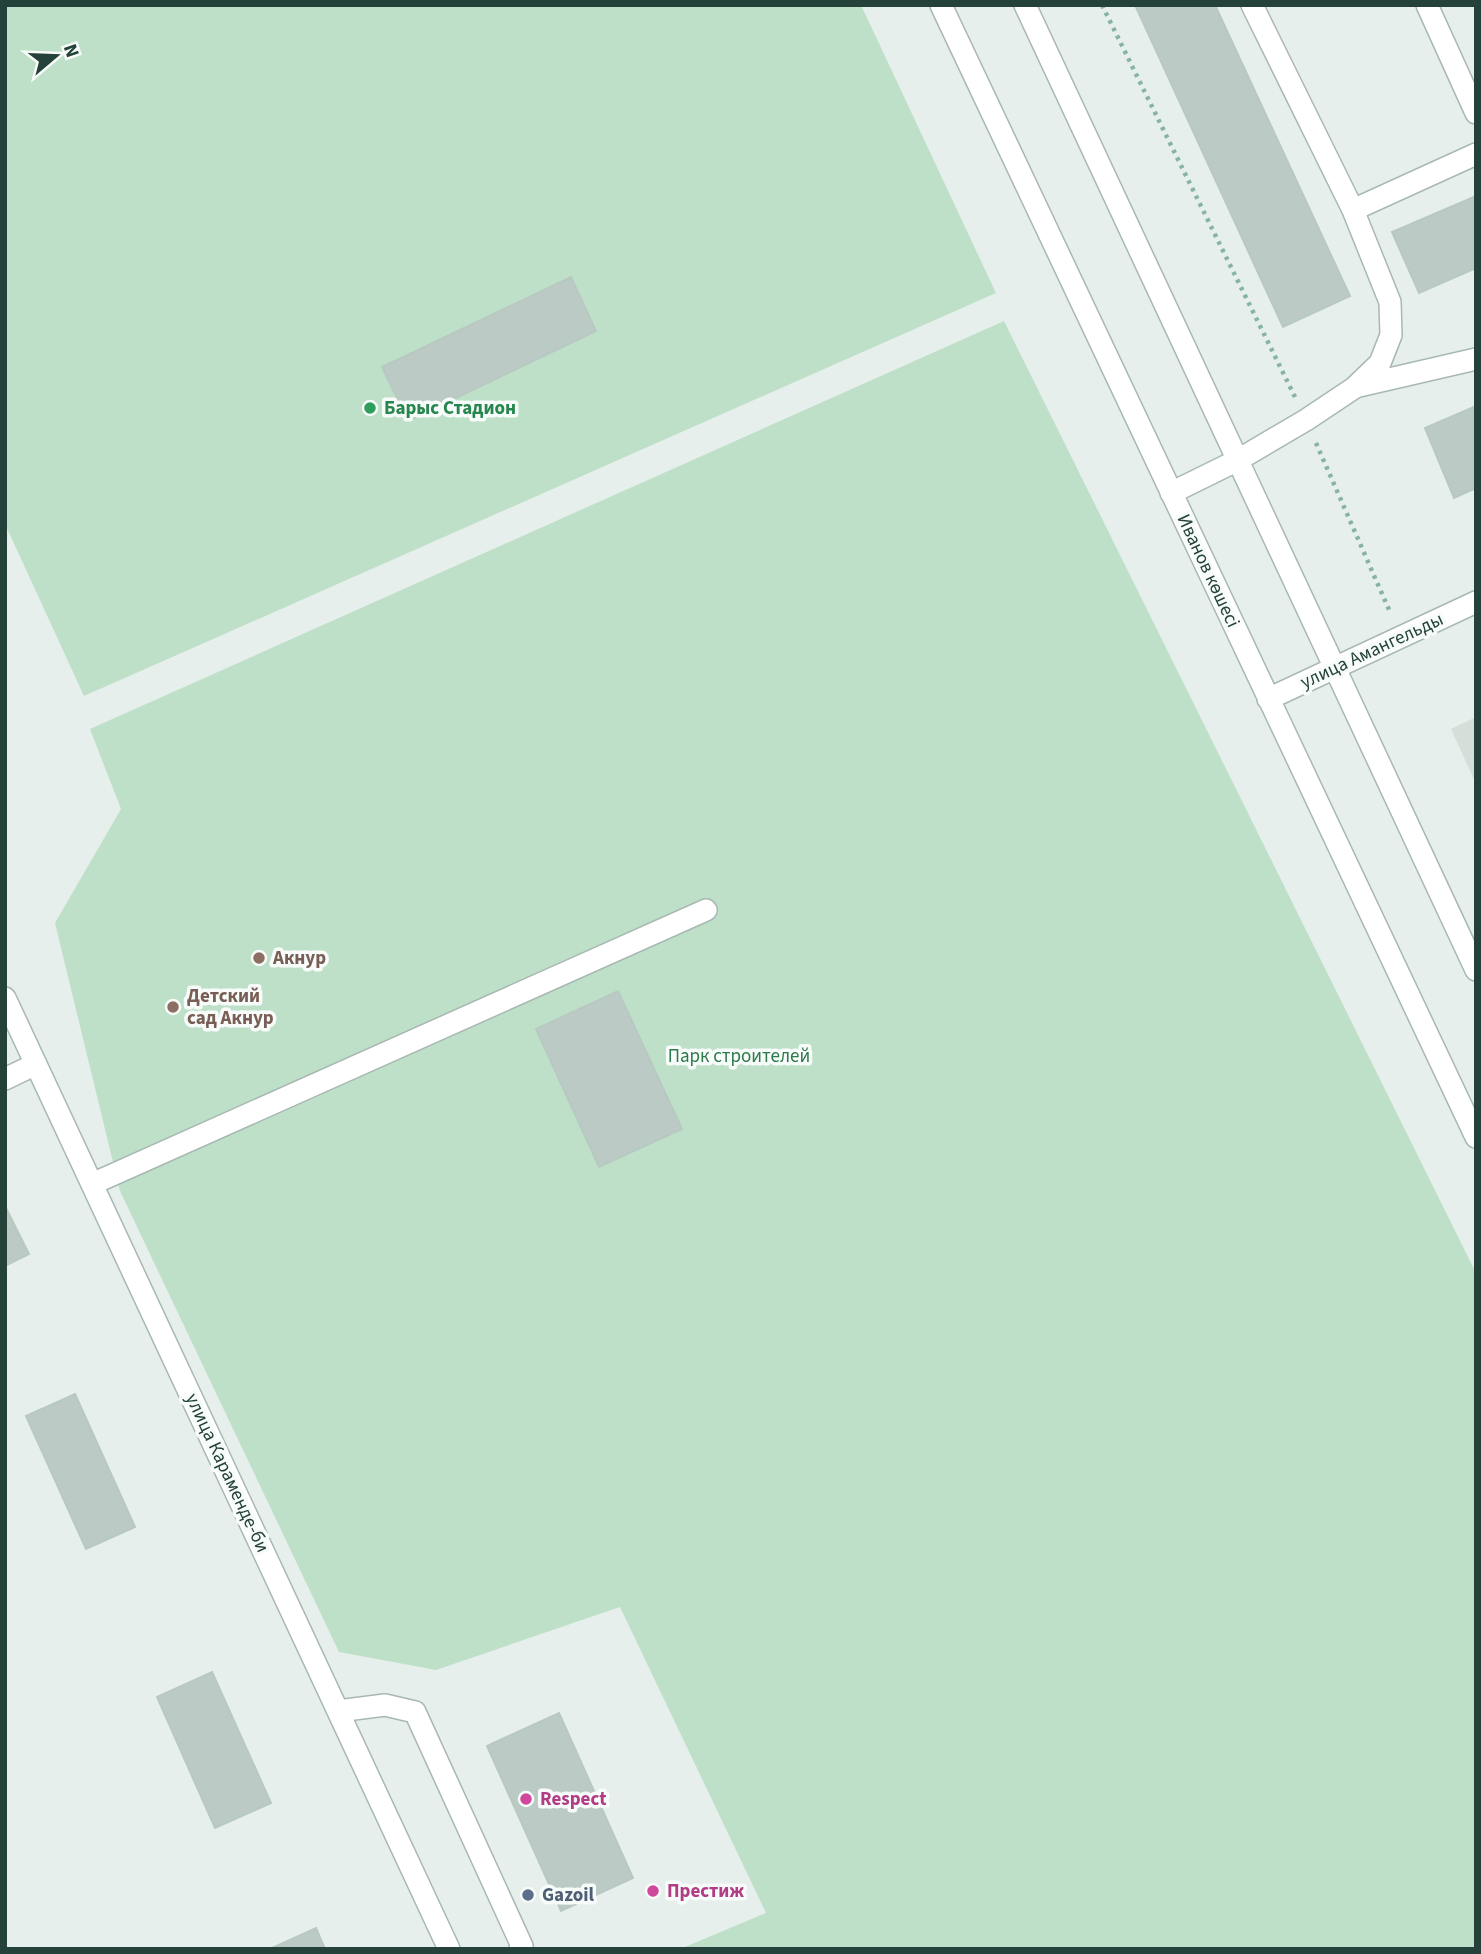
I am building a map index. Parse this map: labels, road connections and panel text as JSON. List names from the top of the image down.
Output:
{
  "streets": {
    "street": ["Иванов көшесі", "улица Амангельды", "улица Караменде-би"]
  },
  "crossings": [
    ["Иванов көшесі", "улица Амангельды"]
  ],
  "parks": ["Парк строителей"],
  "places": [
    "Барыс Стадион",
    "Акнур",
    "Детский сад Акнур",
    "Respect",
    "Престиж",
    "Gazoil"
  ],
  "north": "right"
}
